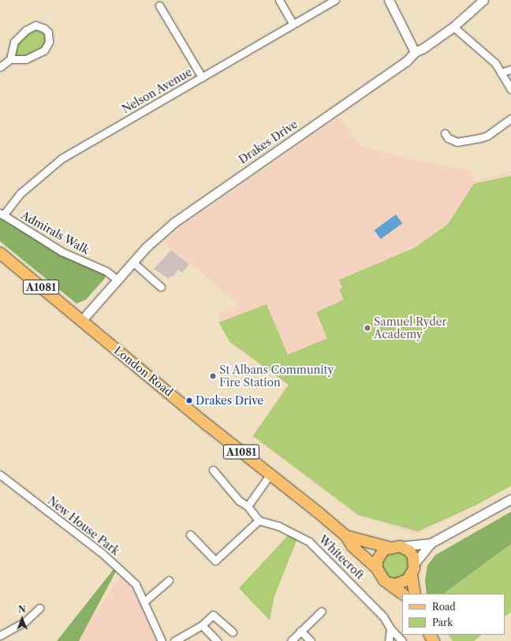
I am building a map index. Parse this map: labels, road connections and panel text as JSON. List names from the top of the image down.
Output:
{
  "streets": {
    "main road": ["A1081", "London Road"],
    "street": [
      "Nelson Avenue",
      "Drakes Drive",
      "Admirals Walk",
      "New House Park",
      "Whitecroft"
    ]
  },
  "crossings": [
    ["Nelson Avenue", "Admirals Walk"],
    ["Drakes Drive", "Admirals Walk"],
    ["Drakes Drive", "London Road"]
  ],
  "places": ["Samuel Ryder Academy", "St Albans Community Fire Station", "Drakes Drive"],
  "legend": ["Road", "Park"],
  "north": "top"
}
